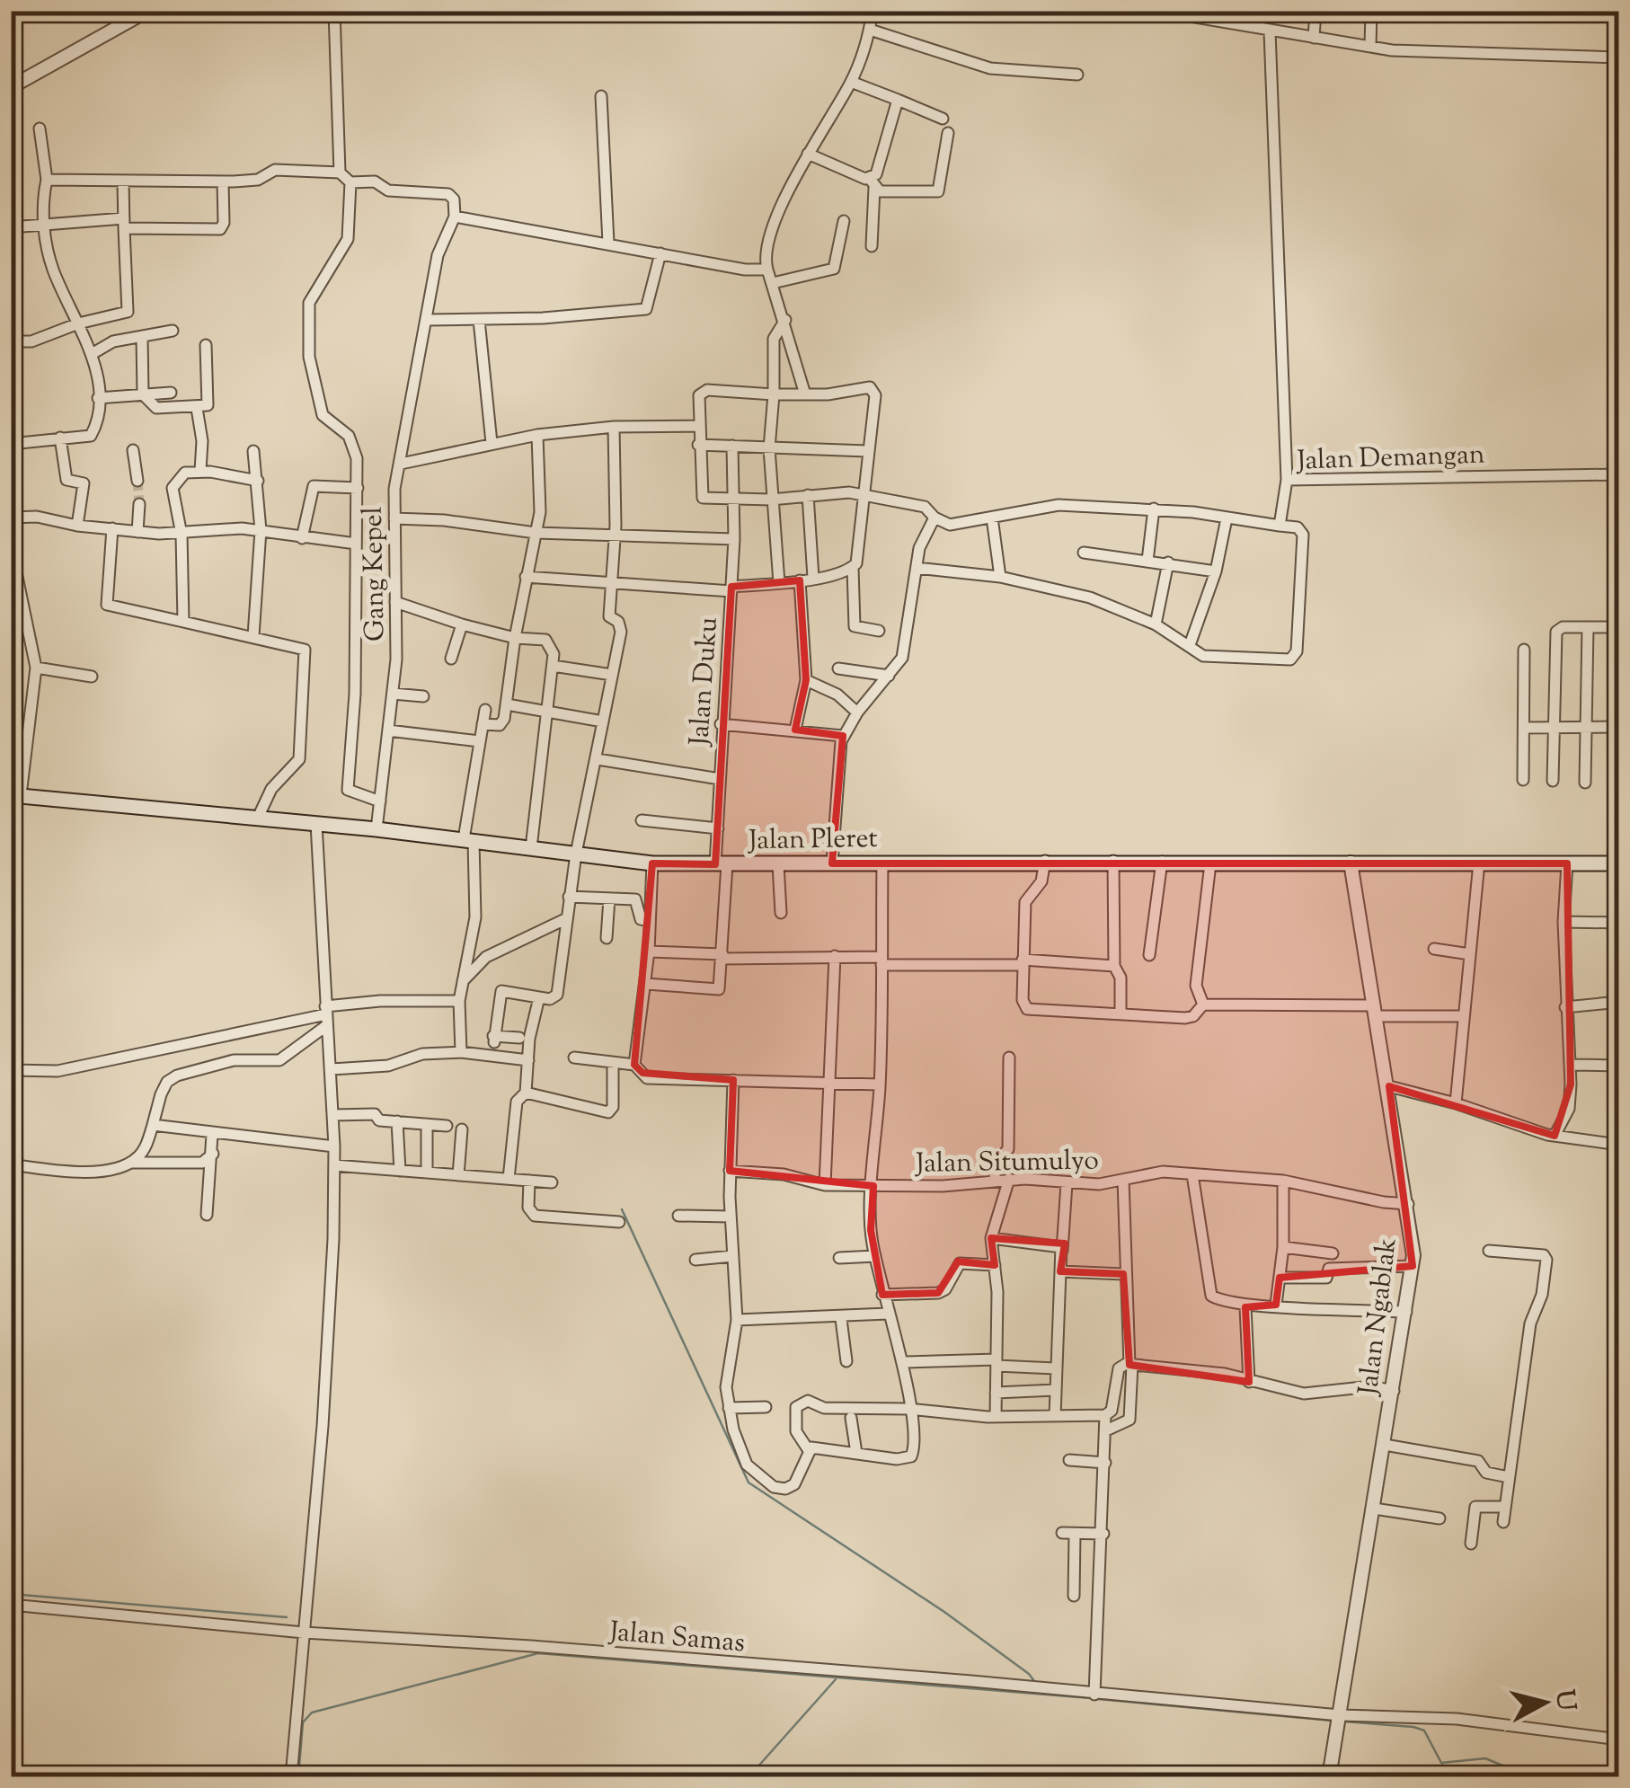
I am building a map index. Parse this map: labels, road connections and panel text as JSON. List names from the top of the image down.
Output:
{
  "streets": {
    "main road": ["Jalan Pleret"],
    "street": [
      "Jalan Demangan",
      "Gang Kepel",
      "Jalan Duku",
      "Jalan Situmulyo",
      "Jalan Ngablak",
      "Jalan Samas"
    ]
  },
  "crossings": [
    ["Gang Kepel", "Jalan Pleret"],
    ["Jalan Duku", "Jalan Pleret"],
    ["Jalan Pleret", "Jalan Ngablak"],
    ["Jalan Situmulyo", "Jalan Ngablak"],
    ["Jalan Ngablak", "Jalan Samas"]
  ],
  "north": "right"
}
